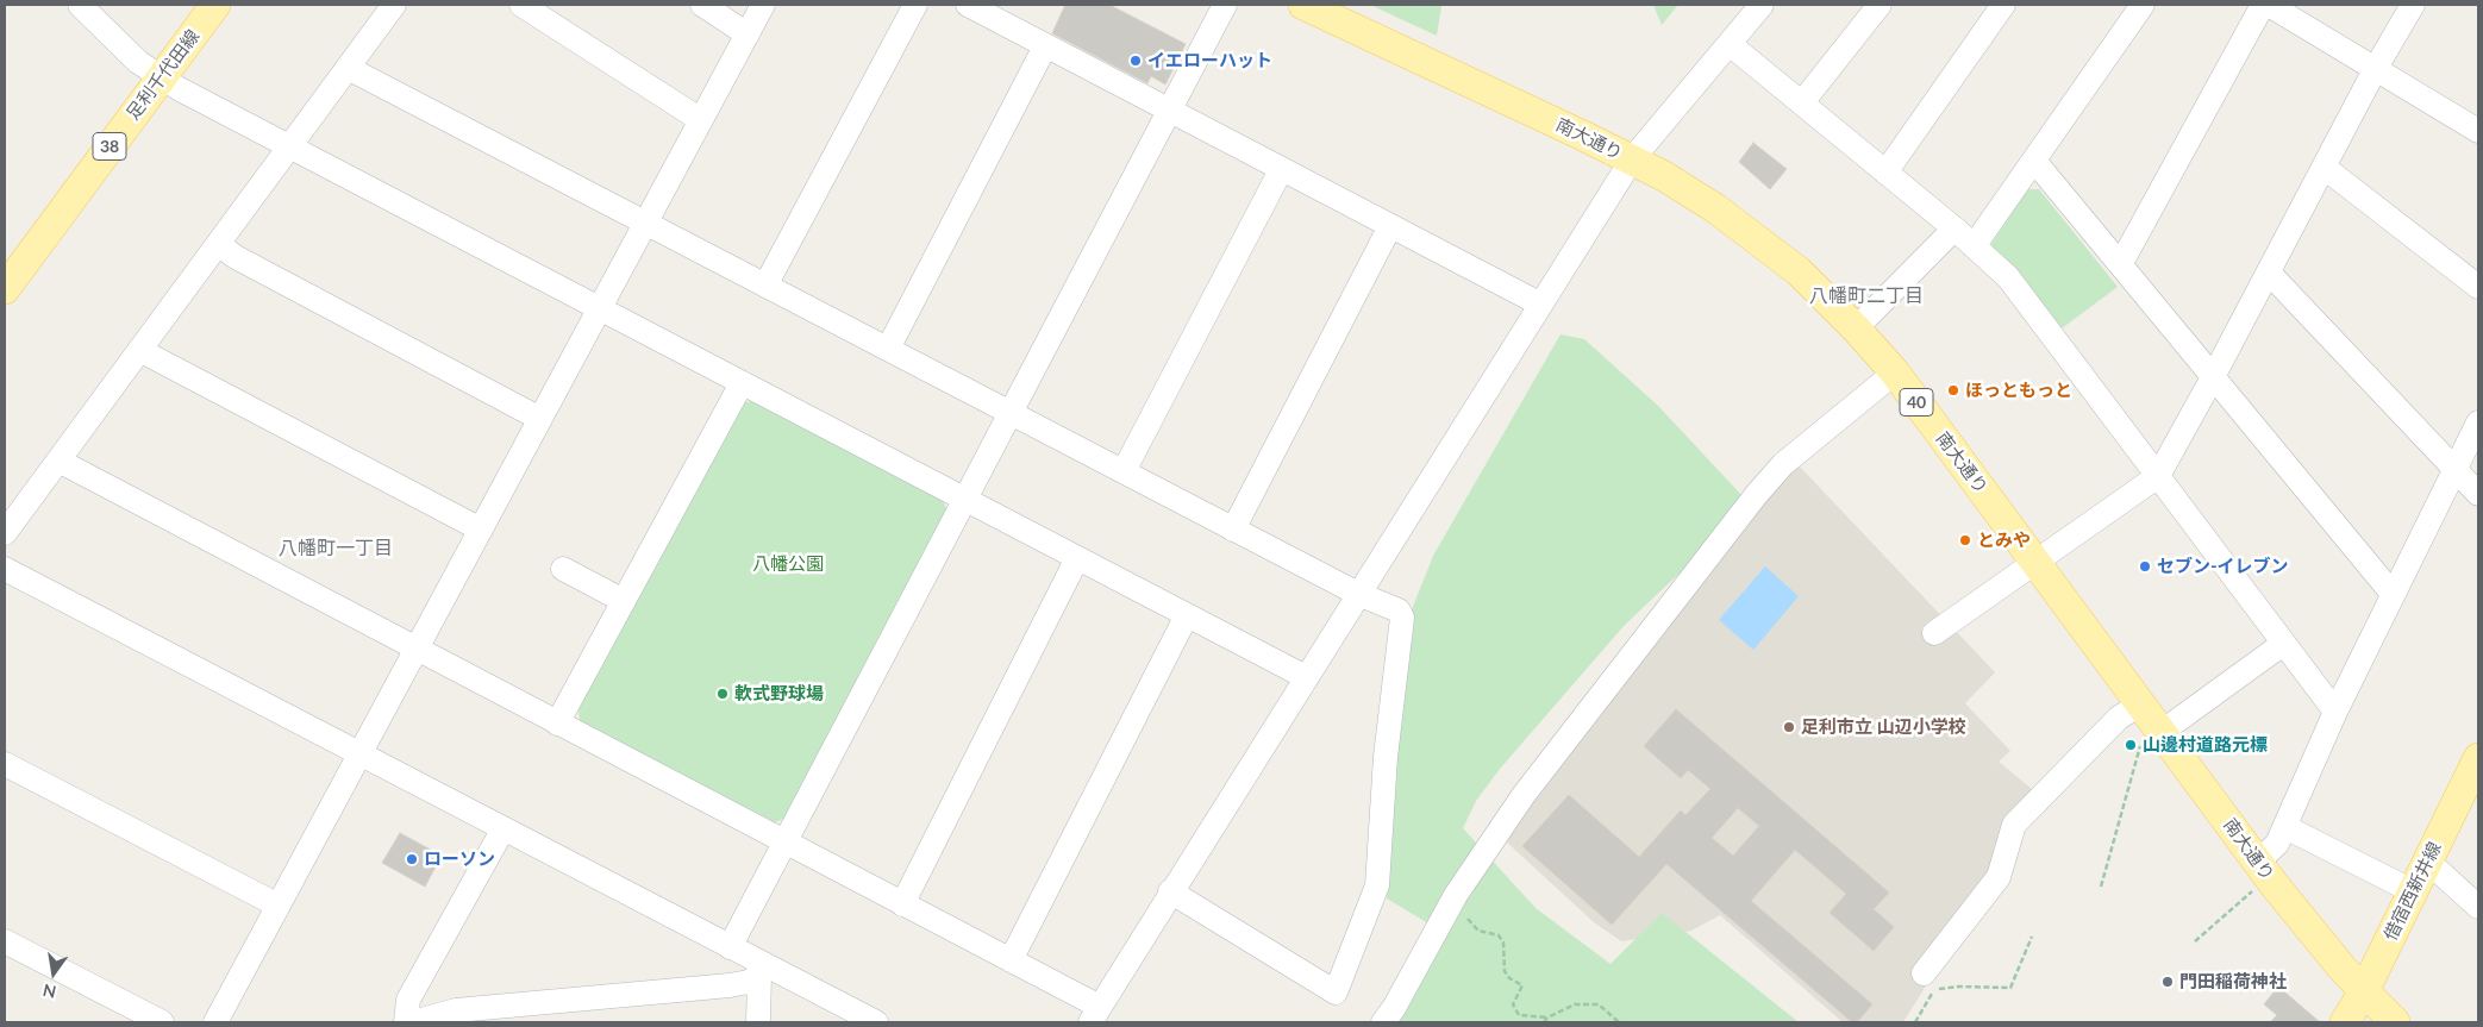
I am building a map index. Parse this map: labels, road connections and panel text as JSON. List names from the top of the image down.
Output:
{
  "streets": {
    "main road": [
      "足利千代田線",
      "南大通り",
      "38",
      "40",
      "借宿西新井線"
    ]
  },
  "crossings": [
    ["南大通り", "借宿西新井線"]
  ],
  "districts": ["八幡町二丁目", "八幡町一丁目"],
  "parks": ["八幡公園"],
  "places": [
    "イエローハット",
    "ほっともっと",
    "とみや",
    "セブン-イレブン",
    "軟式野球場",
    "足利市立 山辺小学校",
    "山邊村道路元標",
    "ローソン",
    "門田稲荷神社"
  ],
  "north": "bottom"
}
